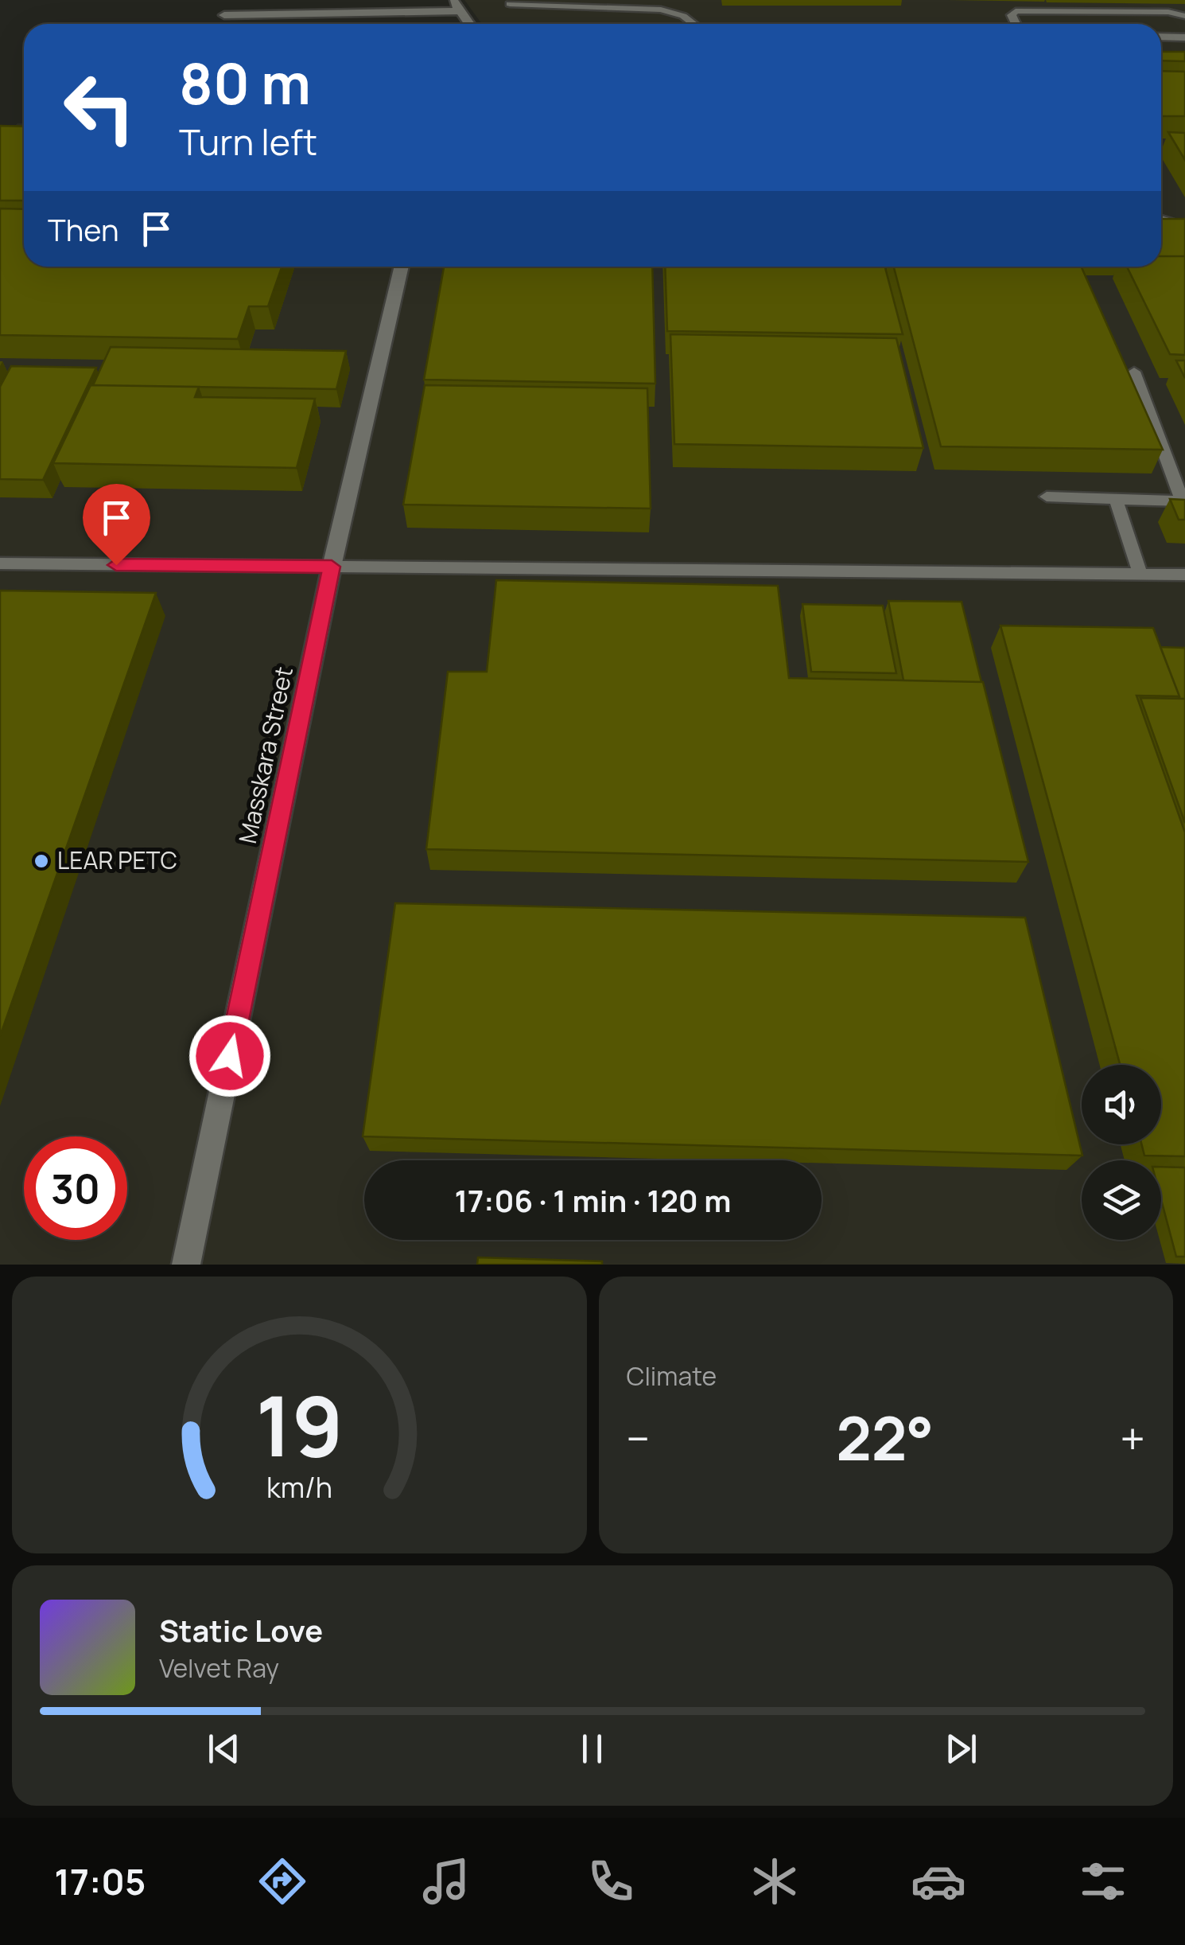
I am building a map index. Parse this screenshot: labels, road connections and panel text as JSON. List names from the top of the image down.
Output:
{
  "streets": {
    "street": ["Masskara Street"]
  },
  "places": ["LEAR PETC"],
  "page": {
    "turn": ["80 m", "Turn left"],
    "then": "Then",
    "limit": "30",
    "trip": "17:06 · 1 min · 120 m",
    "tile": "Climate",
    "heat": ["−", "22°", "+"],
    "song": ["Static Love", "Velvet Ray"],
    "tabs": "17:05",
    "gauge": ["19", "km/h"]
  }
}
